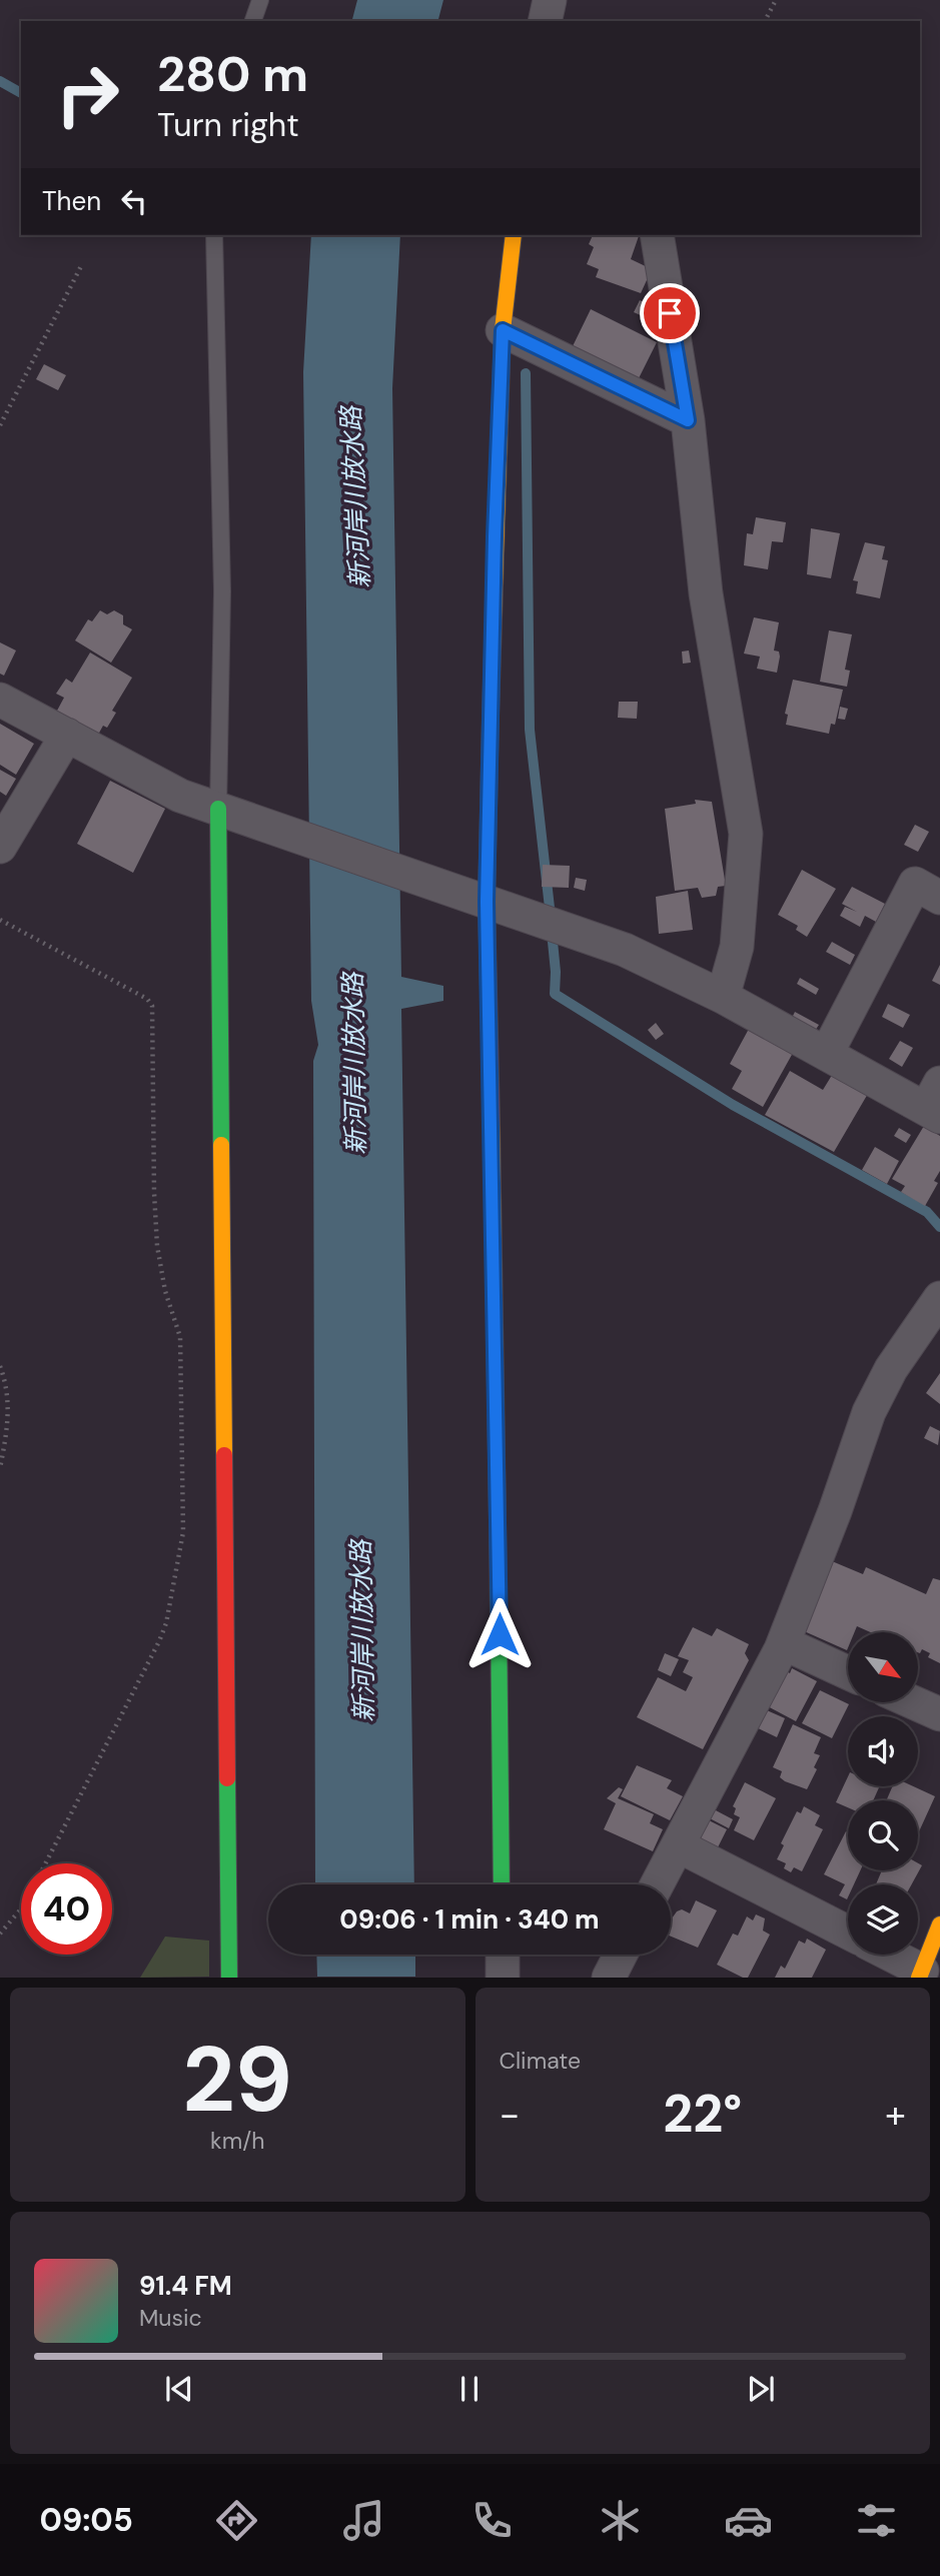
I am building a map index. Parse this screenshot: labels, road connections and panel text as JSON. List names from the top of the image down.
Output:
{
  "water": ["新河岸川放水路"],
  "north": "bottom right",
  "page": {
    "turn": ["280 m", "Turn right"],
    "then": "Then",
    "limit": "40",
    "trip": "09:06 · 1 min · 340 m",
    "tile": [
      ["29", "km/h"],
      "Climate"
    ],
    "heat": ["−", "22°", "+"],
    "song": ["91.4 FM", "Music"],
    "tabs": "09:05"
  }
}
